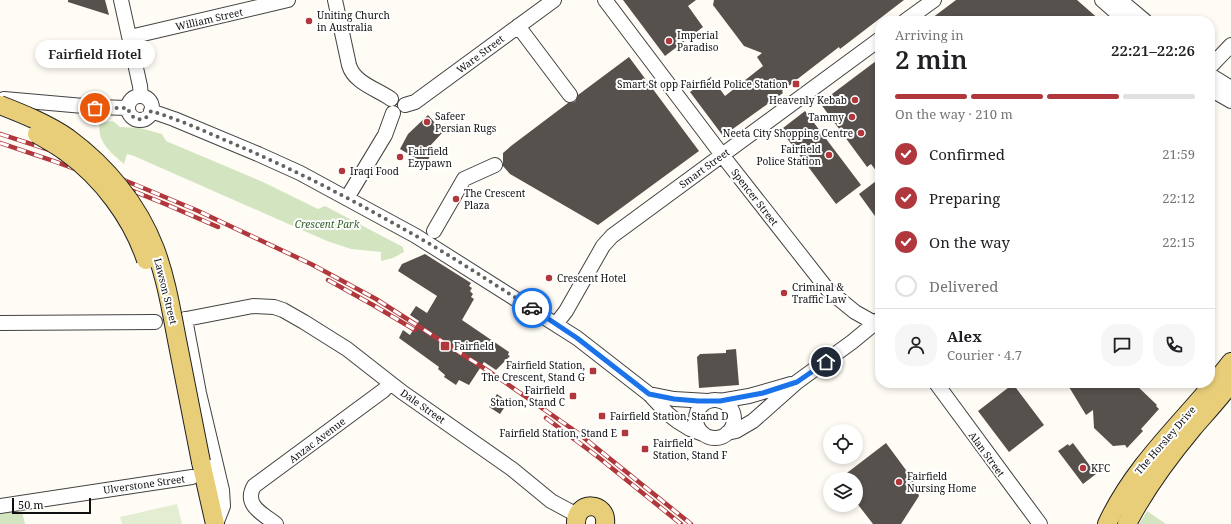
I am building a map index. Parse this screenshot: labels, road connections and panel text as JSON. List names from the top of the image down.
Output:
{
  "streets": {
    "main road": ["Lawson Street", "The Horsley Drive"],
    "street": [
      "William Street",
      "Ware Street",
      "Smart Street",
      "Spencer Street",
      "Dale Street",
      "Anzac Avenue",
      "Alan Street",
      "Ulverstone Street"
    ]
  },
  "crossings": [
    ["Smart Street", "Spencer Street"],
    ["Lawson Street", "Dale Street"],
    ["Lawson Street", "Ulverstone Street"],
    ["Dale Street", "Anzac Avenue"]
  ],
  "parks": ["Crescent Park"],
  "places": {
    "other": [
      "Uniting Church in Australia",
      "Imperial Paradiso",
      "Heavenly Kebab",
      "Fairfield Hotel",
      "Tammy",
      "Safeer Persian Rugs",
      "Neeta City Shopping Centre",
      "Fairfield Police Station",
      "Fairfield Ezypawn",
      "Iraqi Food",
      "The Crescent Plaza",
      "Crescent Hotel",
      "Criminal & Traffic Law",
      "KFC",
      "Fairfield Nursing Home"
    ],
    "transit": [
      "Smart St opp Fairfield Police Station",
      "Fairfield",
      "Fairfield Station, The Crescent, Stand G",
      "Fairfield Station, Stand C",
      "Fairfield Station, Stand D",
      "Fairfield Station, Stand E",
      "Fairfield Station, Stand F"
    ]
  },
  "scale_bar": "50 m",
  "page": {
    "heading": ["2 min", "Arriving in", "22:21–22:26"],
    "panel": ["Alex", "Courier · 4.7"],
    "bubble": "Fairfield Hotel",
    "bar": "On the way · 210 m",
    "list": [
      ["Confirmed", "21:59"],
      ["Preparing", "22:12"],
      ["On the way", "22:15"],
      "Delivered"
    ],
    "scale": "50 m"
  }
}
